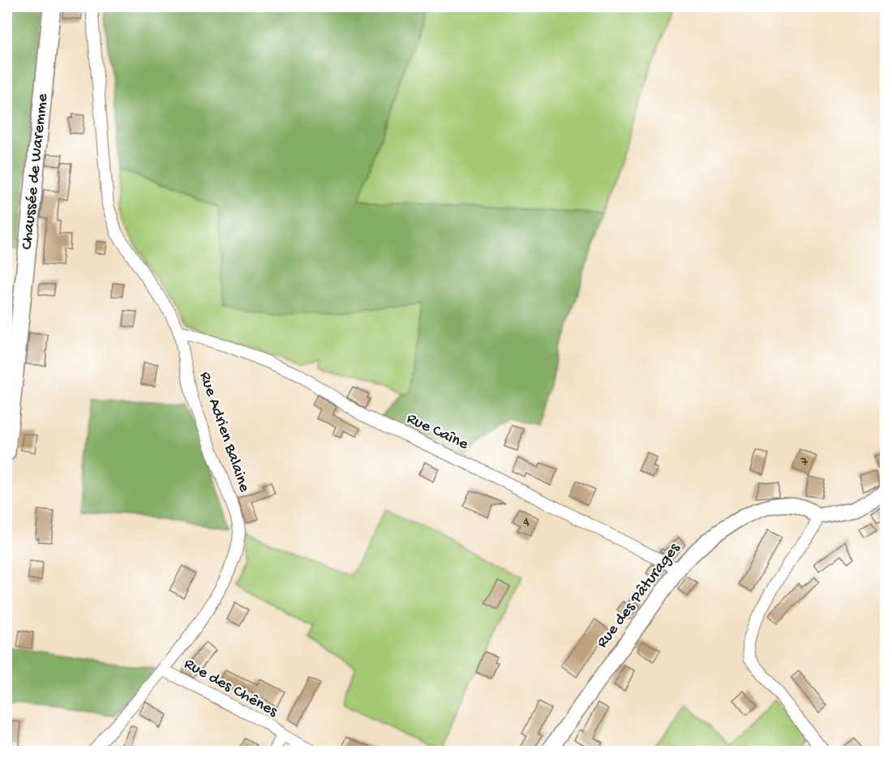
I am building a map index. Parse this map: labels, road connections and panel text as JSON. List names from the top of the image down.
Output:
{
  "streets": {
    "main road": ["Chaussée de Waremme"],
    "street": [
      "Rue Adrien Balaine",
      "Rue Caîne",
      "Rue des Pâturages",
      "Rue des Chênes"
    ]
  },
  "crossings": [
    ["Rue Adrien Balaine", "Rue Caîne"],
    ["Rue Adrien Balaine", "Rue des Chênes"],
    ["Rue Caîne", "Rue des Pâturages"]
  ],
  "house_numbers": ["7", "4"]
}
